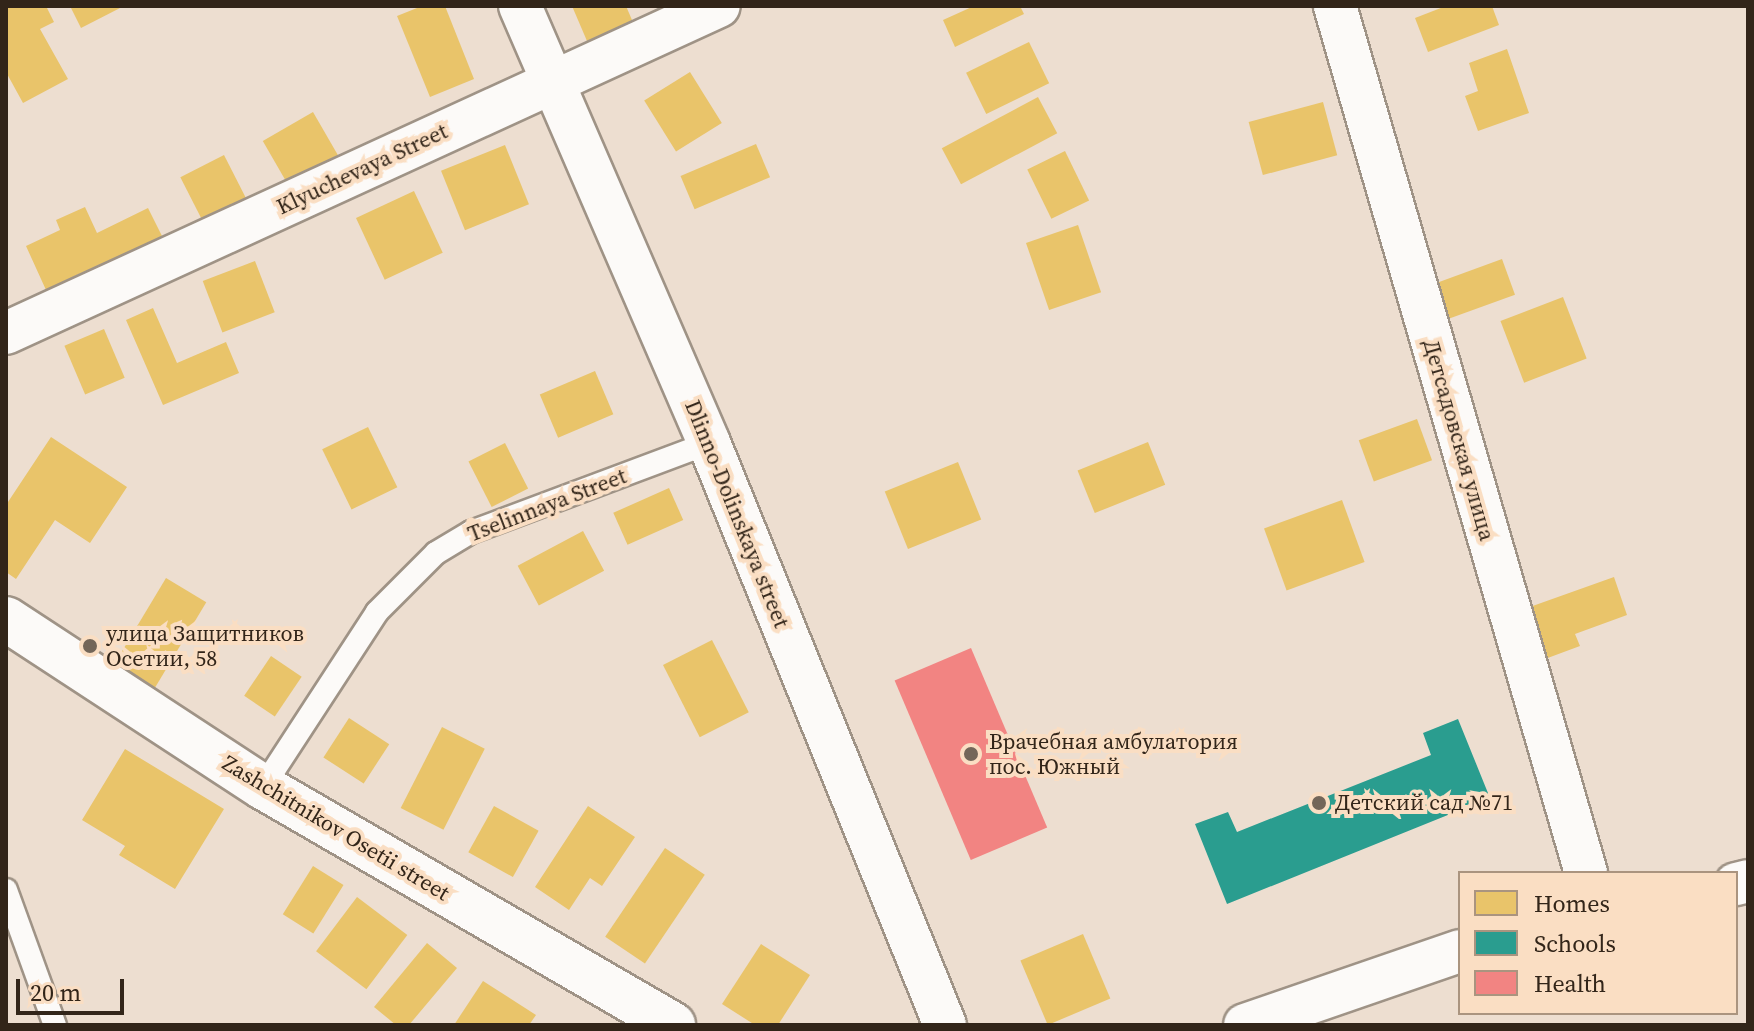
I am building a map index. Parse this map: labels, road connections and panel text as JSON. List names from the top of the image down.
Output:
{
  "streets": {
    "street": [
      "Klyuchevaya Street",
      "Детсадовская улица",
      "Dlinno-Dolinskaya street",
      "Zashchitnikov Osetii street"
    ],
    "lane": ["Tselinnaya Street"]
  },
  "crossings": [
    ["Klyuchevaya Street", "Dlinno-Dolinskaya street"],
    ["Tselinnaya Street", "Dlinno-Dolinskaya street"],
    ["Tselinnaya Street", "Zashchitnikov Osetii street"]
  ],
  "places": ["улица Защитников Осетии, 58", "Врачебная амбулатория пос. Южный", "Детский сад №71"],
  "legend": ["Homes", "Schools", "Health"],
  "scale_bar": "20 m"
}
